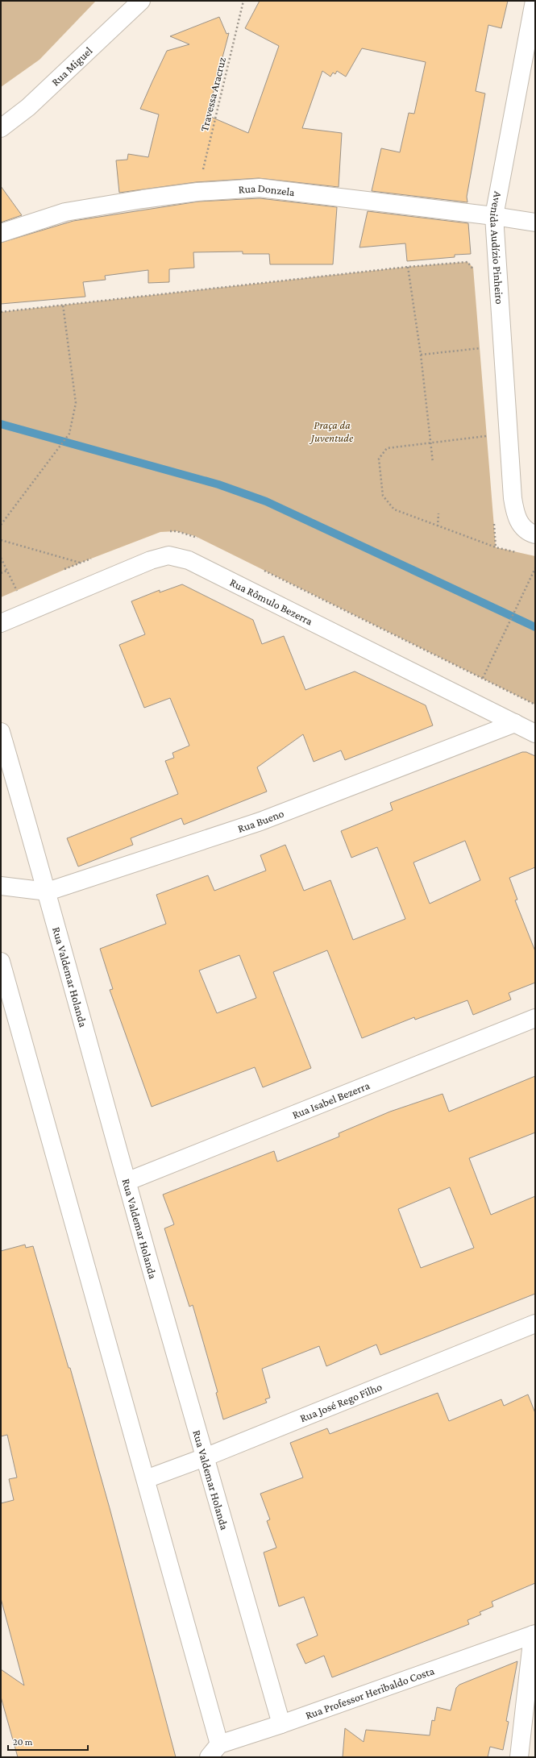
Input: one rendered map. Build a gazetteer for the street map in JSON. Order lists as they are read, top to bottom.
{
  "streets": {
    "street": [
      "Rua Miguel",
      "Rua Donzela",
      "Avenida Audízio Pinheiro",
      "Rua Rômulo Bezerra",
      "Rua Bueno",
      "Rua Valdemar Holanda",
      "Rua Isabel Bezerra",
      "Rua José Rego Filho",
      "Rua Professor Heribaldo Costa"
    ],
    "path": ["Travessa Aracruz"]
  },
  "crossings": [
    ["Travessa Aracruz", "Rua Donzela"],
    ["Rua Donzela", "Avenida Audízio Pinheiro"],
    ["Rua Rômulo Bezerra", "Rua Bueno"],
    ["Rua Bueno", "Rua Valdemar Holanda"],
    ["Rua Valdemar Holanda", "Rua Isabel Bezerra"],
    ["Rua Valdemar Holanda", "Rua José Rego Filho"],
    ["Rua Valdemar Holanda", "Rua Professor Heribaldo Costa"]
  ],
  "parks": ["Praça da Juventude"],
  "scale_bar": "20 m"
}
